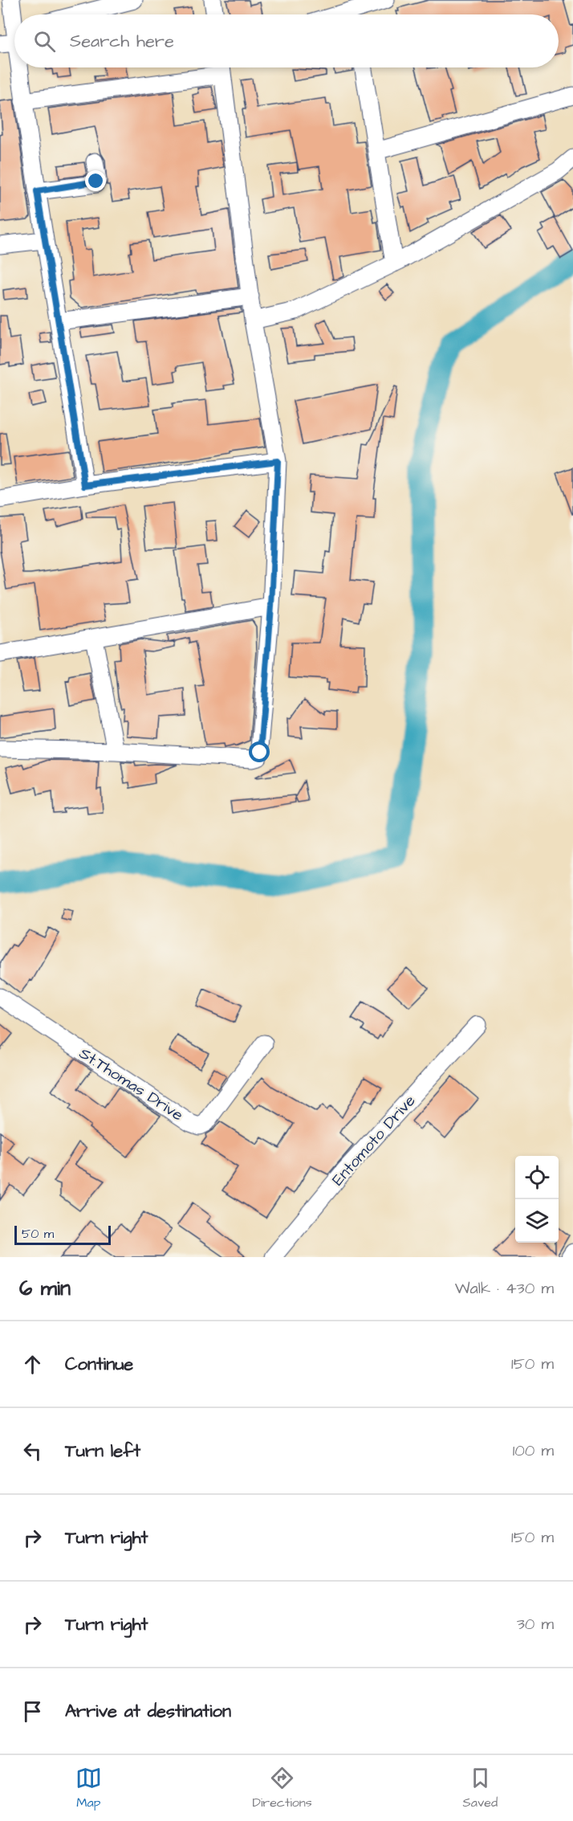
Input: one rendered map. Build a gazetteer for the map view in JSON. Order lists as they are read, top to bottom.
{
  "streets": {
    "street": ["St.Thomas Drive", "Entomoto Drive"]
  },
  "scale_bar": "50 m",
  "page": {
    "search": "Search here",
    "scale": "50 m",
    "heading": ["6 min", "Walk · 430 m"],
    "list": [
      ["Continue", "150 m"],
      ["Turn left", "100 m"],
      ["Turn right", "150 m"],
      ["Turn right", "30 m"],
      "Arrive at destination"
    ],
    "nav": ["Map", "Directions", "Saved"]
  }
}
